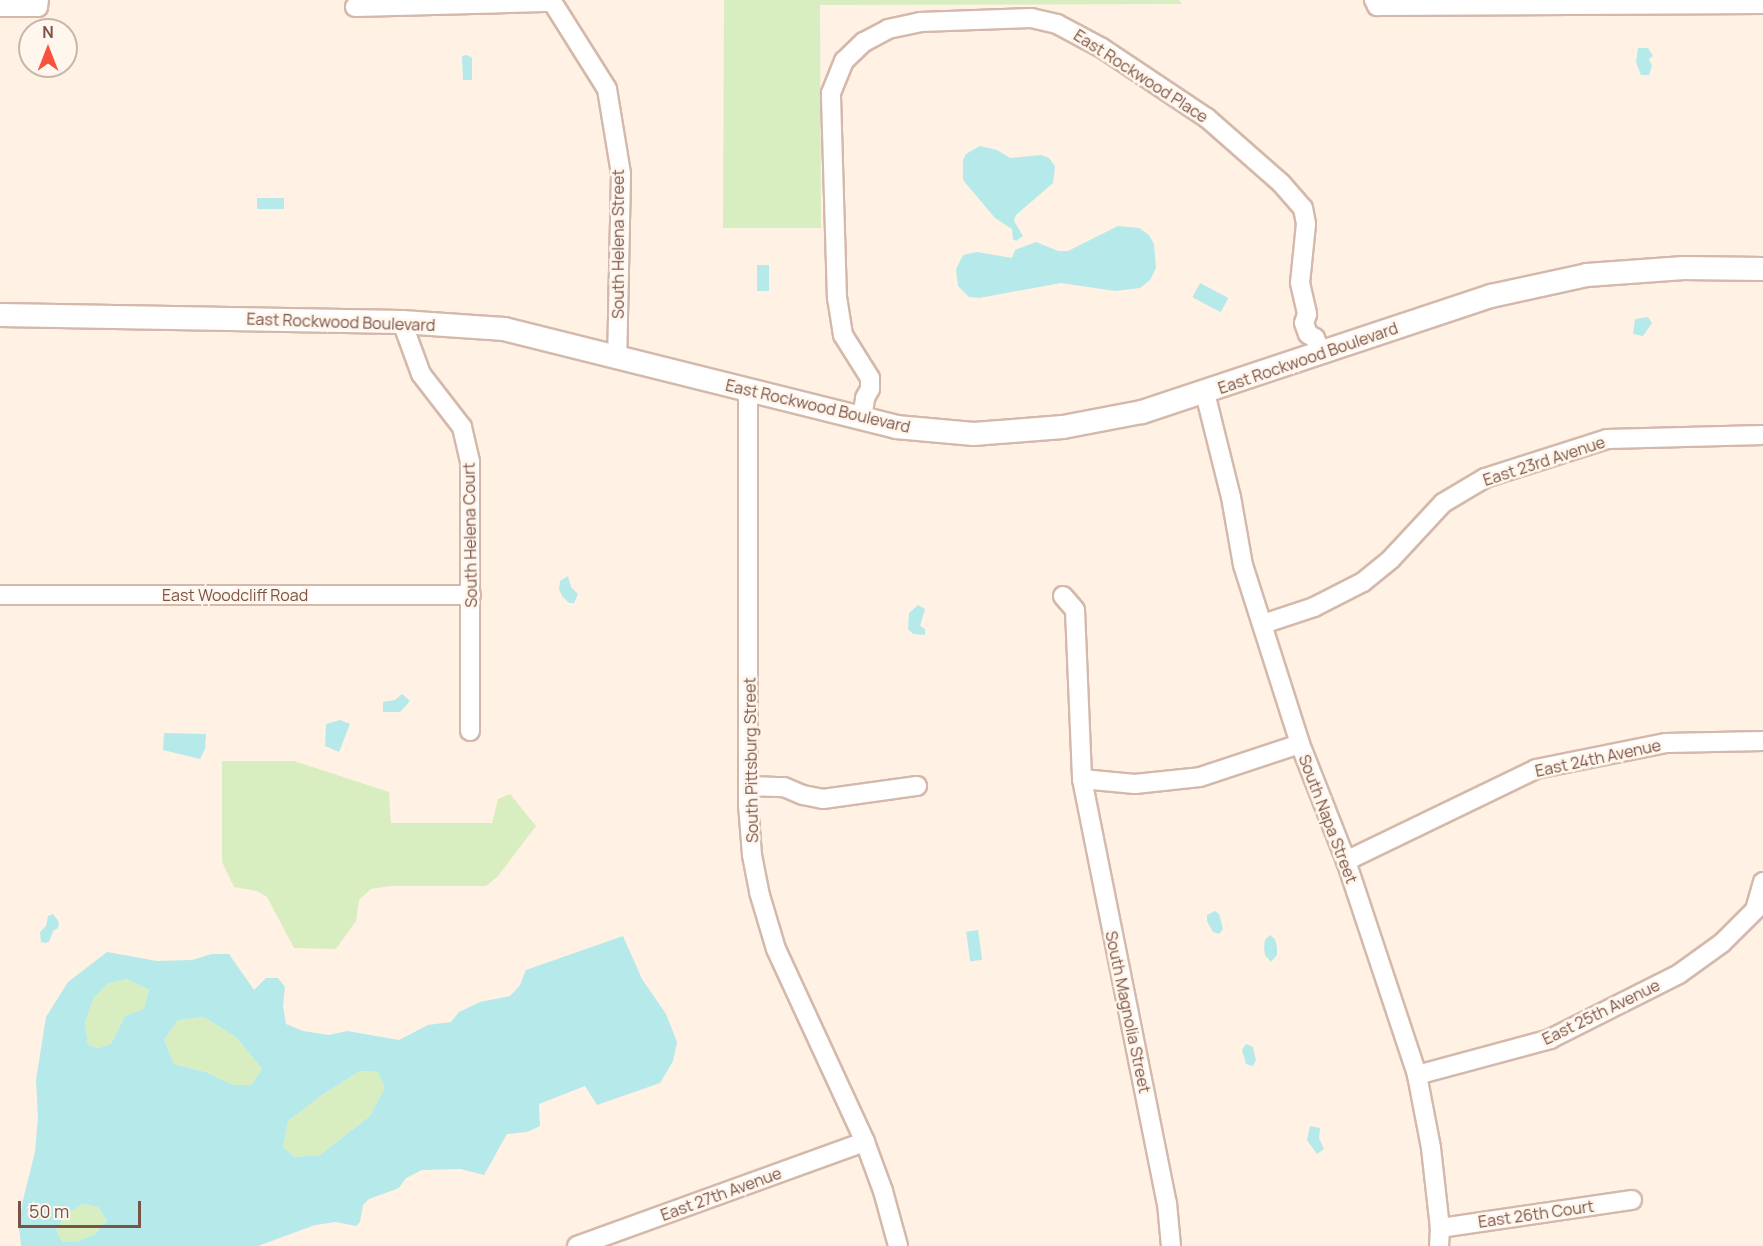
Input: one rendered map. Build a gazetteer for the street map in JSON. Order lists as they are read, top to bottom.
{
  "streets": {
    "street": [
      "East Rockwood Place",
      "South Helena Street",
      "East Rockwood Boulevard",
      "East 23rd Avenue",
      "South Helena Court",
      "East Woodcliff Road",
      "East 24th Avenue",
      "South Pittsburg Street",
      "South Napa Street",
      "South Magnolia Street",
      "East 25th Avenue",
      "East 27th Avenue",
      "East 26th Court"
    ]
  },
  "crossings": [
    ["East Rockwood Place", "East Rockwood Boulevard"],
    ["South Helena Street", "East Rockwood Boulevard"],
    ["East Rockwood Boulevard", "South Helena Court"],
    ["East Rockwood Boulevard", "South Pittsburg Street"],
    ["East Rockwood Boulevard", "South Napa Street"],
    ["East 23rd Avenue", "South Napa Street"],
    ["South Helena Court", "East Woodcliff Road"],
    ["East 24th Avenue", "South Napa Street"],
    ["South Pittsburg Street", "East 27th Avenue"],
    ["South Napa Street", "East 25th Avenue"],
    ["South Napa Street", "East 26th Court"]
  ],
  "scale_bar": "50 m",
  "north": "top"
}
